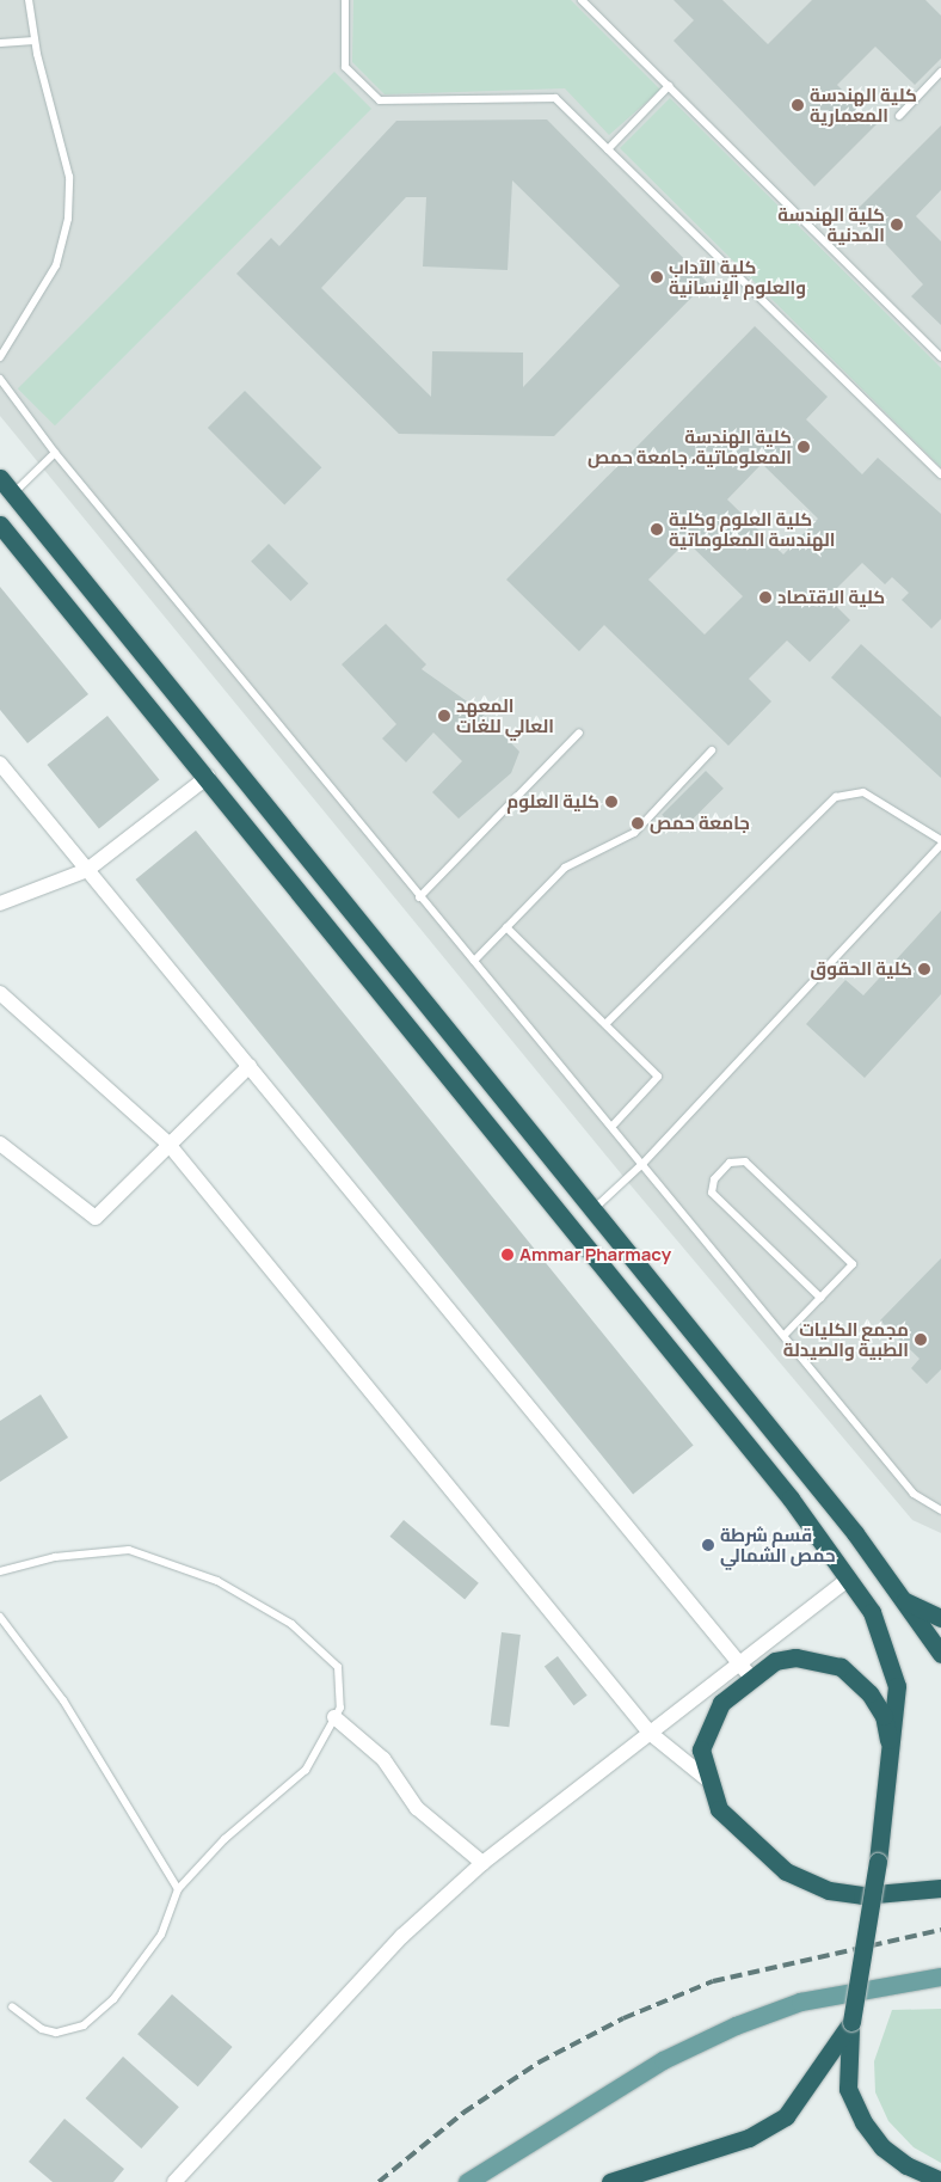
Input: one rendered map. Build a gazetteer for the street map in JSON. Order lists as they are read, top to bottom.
{
  "places": [
    "كلية الهندسة المعمارية",
    "كلية الهندسة المدنية",
    "كلية الآداب والعلوم الإنسانية",
    "كلية الهندسة المعلوماتية، جامعة حمص",
    "كلية العلوم وكلية الهندسة المعلوماتية",
    "كلية الاقتصاد",
    "المعهد العالي للغات",
    "كلية العلوم",
    "جامعة حمص",
    "كلية الحقوق",
    "Ammar Pharmacy",
    "مجمع الكليات الطبية والصيدلة",
    "قسم شرطة حمص الشمالي"
  ]
}
